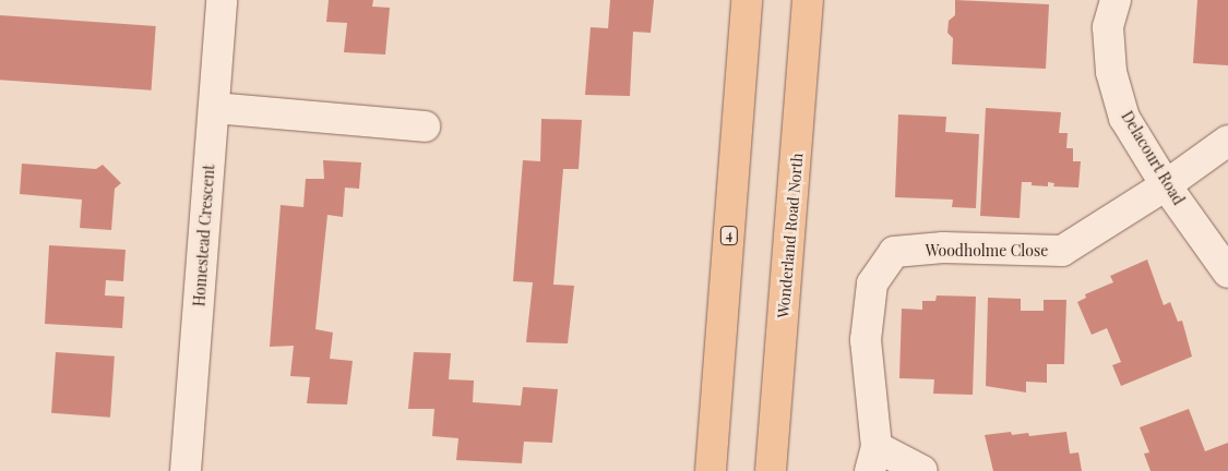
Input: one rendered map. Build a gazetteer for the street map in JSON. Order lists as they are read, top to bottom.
{
  "streets": {
    "main road": ["4", "Wonderland Road North"],
    "street": ["Delacourt Road", "Homestead Crescent", "Woodholme Close"]
  },
  "crossings": [
    ["Delacourt Road", "Woodholme Close"]
  ]
}
